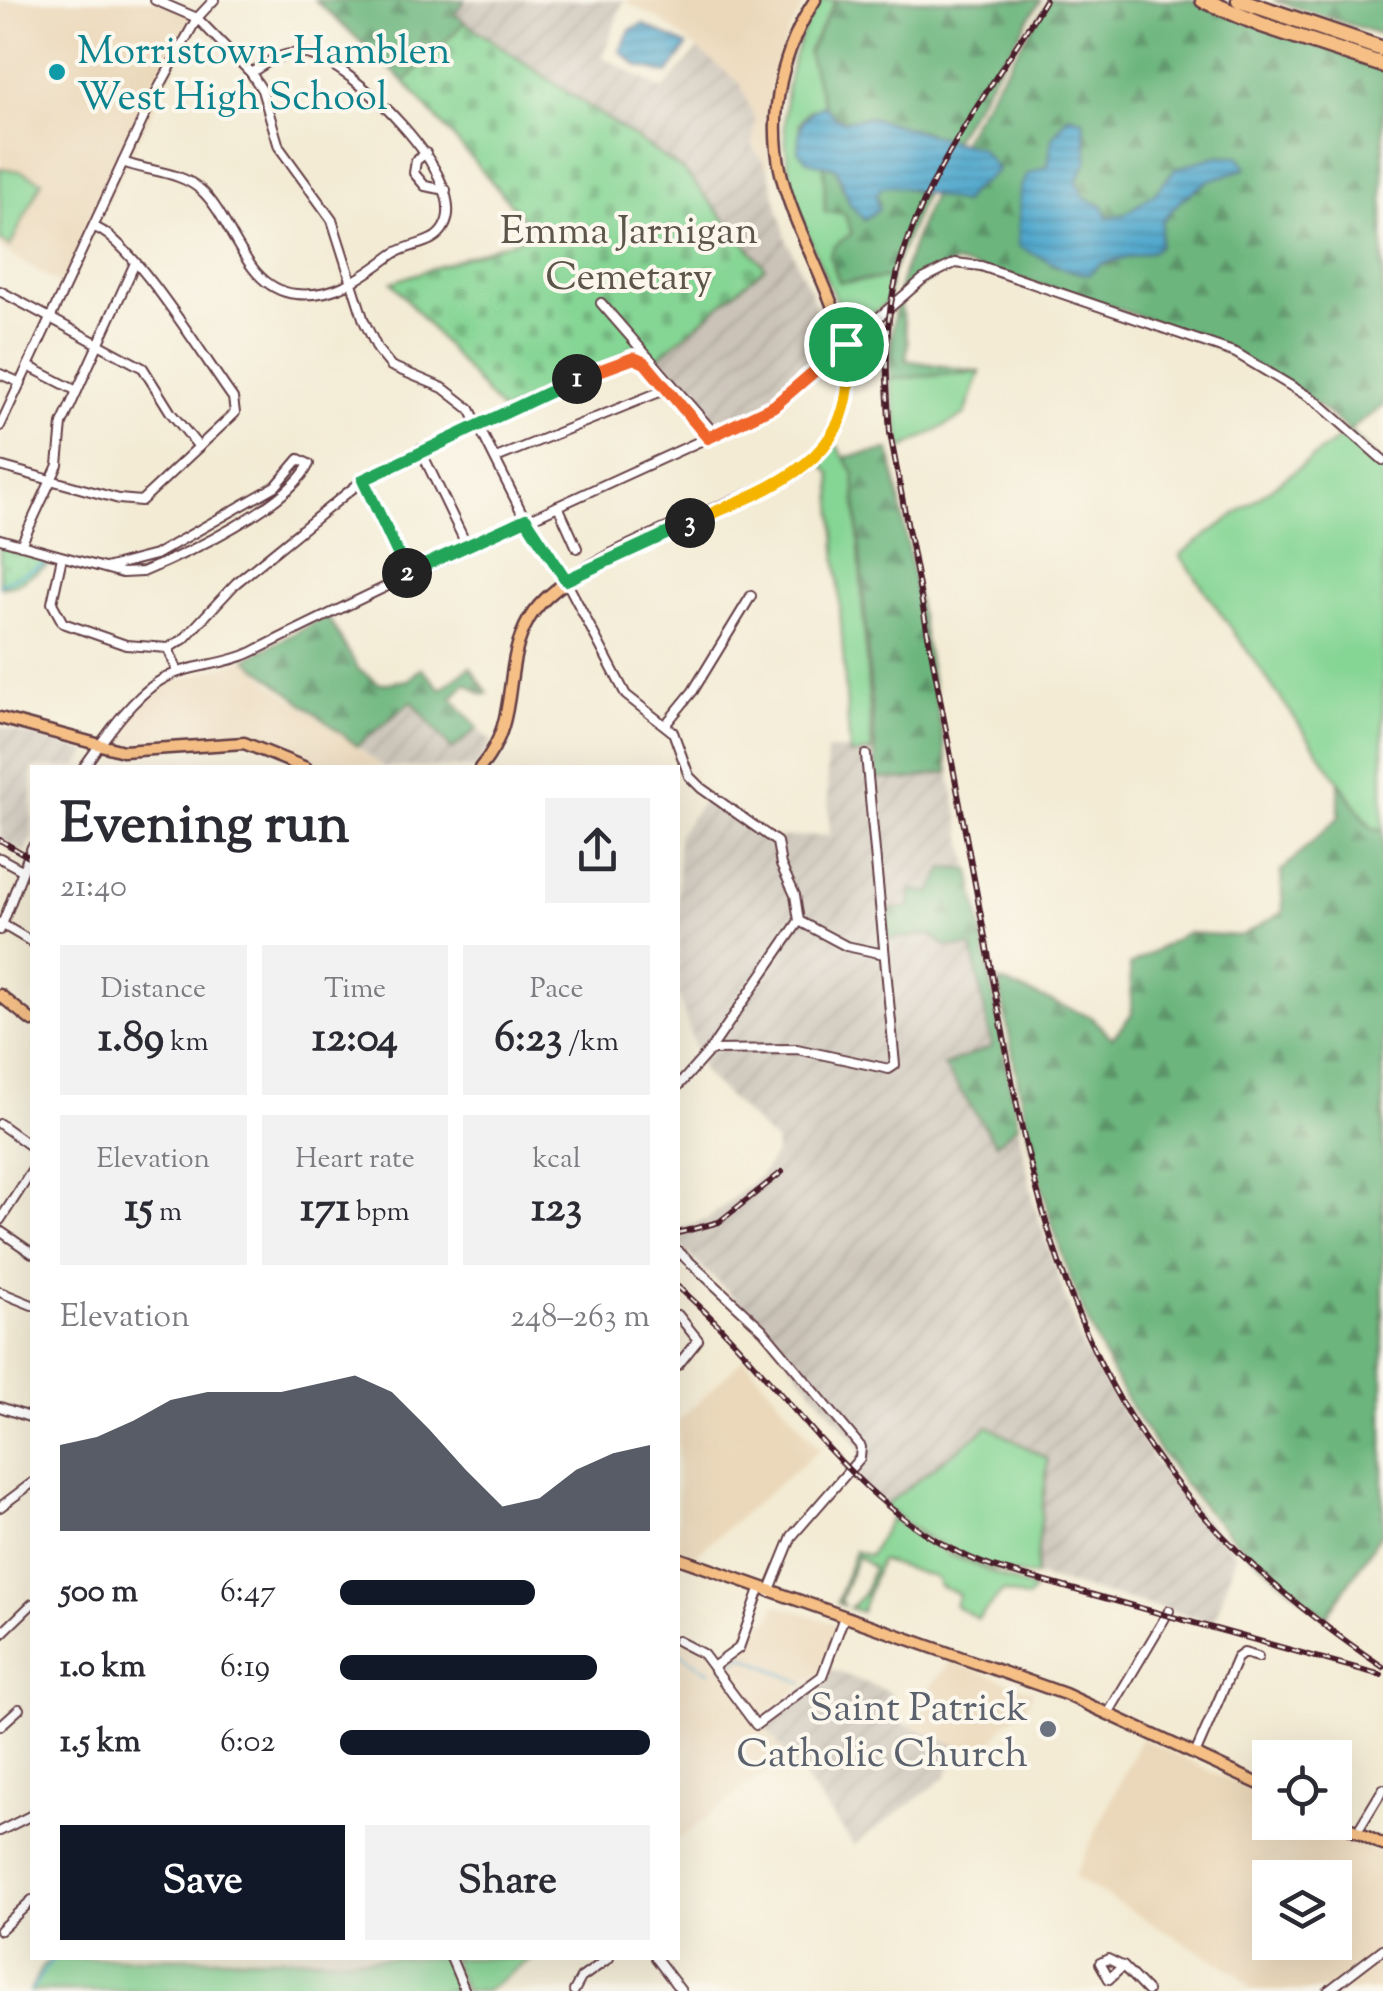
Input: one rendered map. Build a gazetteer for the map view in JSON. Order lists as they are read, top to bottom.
{
  "parks": ["Emma Jarnigan Cemetary"],
  "places": ["Morristown-Hamblen West High School", "Saint Patrick Catholic Church"],
  "page": {
    "pins": ["1", "3", "2"],
    "heading": ["Evening run", "21:40"],
    "stats": [
      ["Distance", "1.89 km"],
      ["Time", "12:04"],
      ["Pace", "6:23 /km"],
      ["Elevation", "15 m"],
      ["Heart rate", "171 bpm"],
      ["kcal", "123"]
    ],
    "chart": ["Elevation", "248–263 m"],
    "list": [
      {
        "name": "500 m",
        "note": "6:47"
      },
      {
        "name": "1.0 km",
        "note": "6:19"
      },
      {
        "name": "1.5 km",
        "note": "6:02"
      }
    ],
    "buttons": ["Save", "Share"]
  }
}
